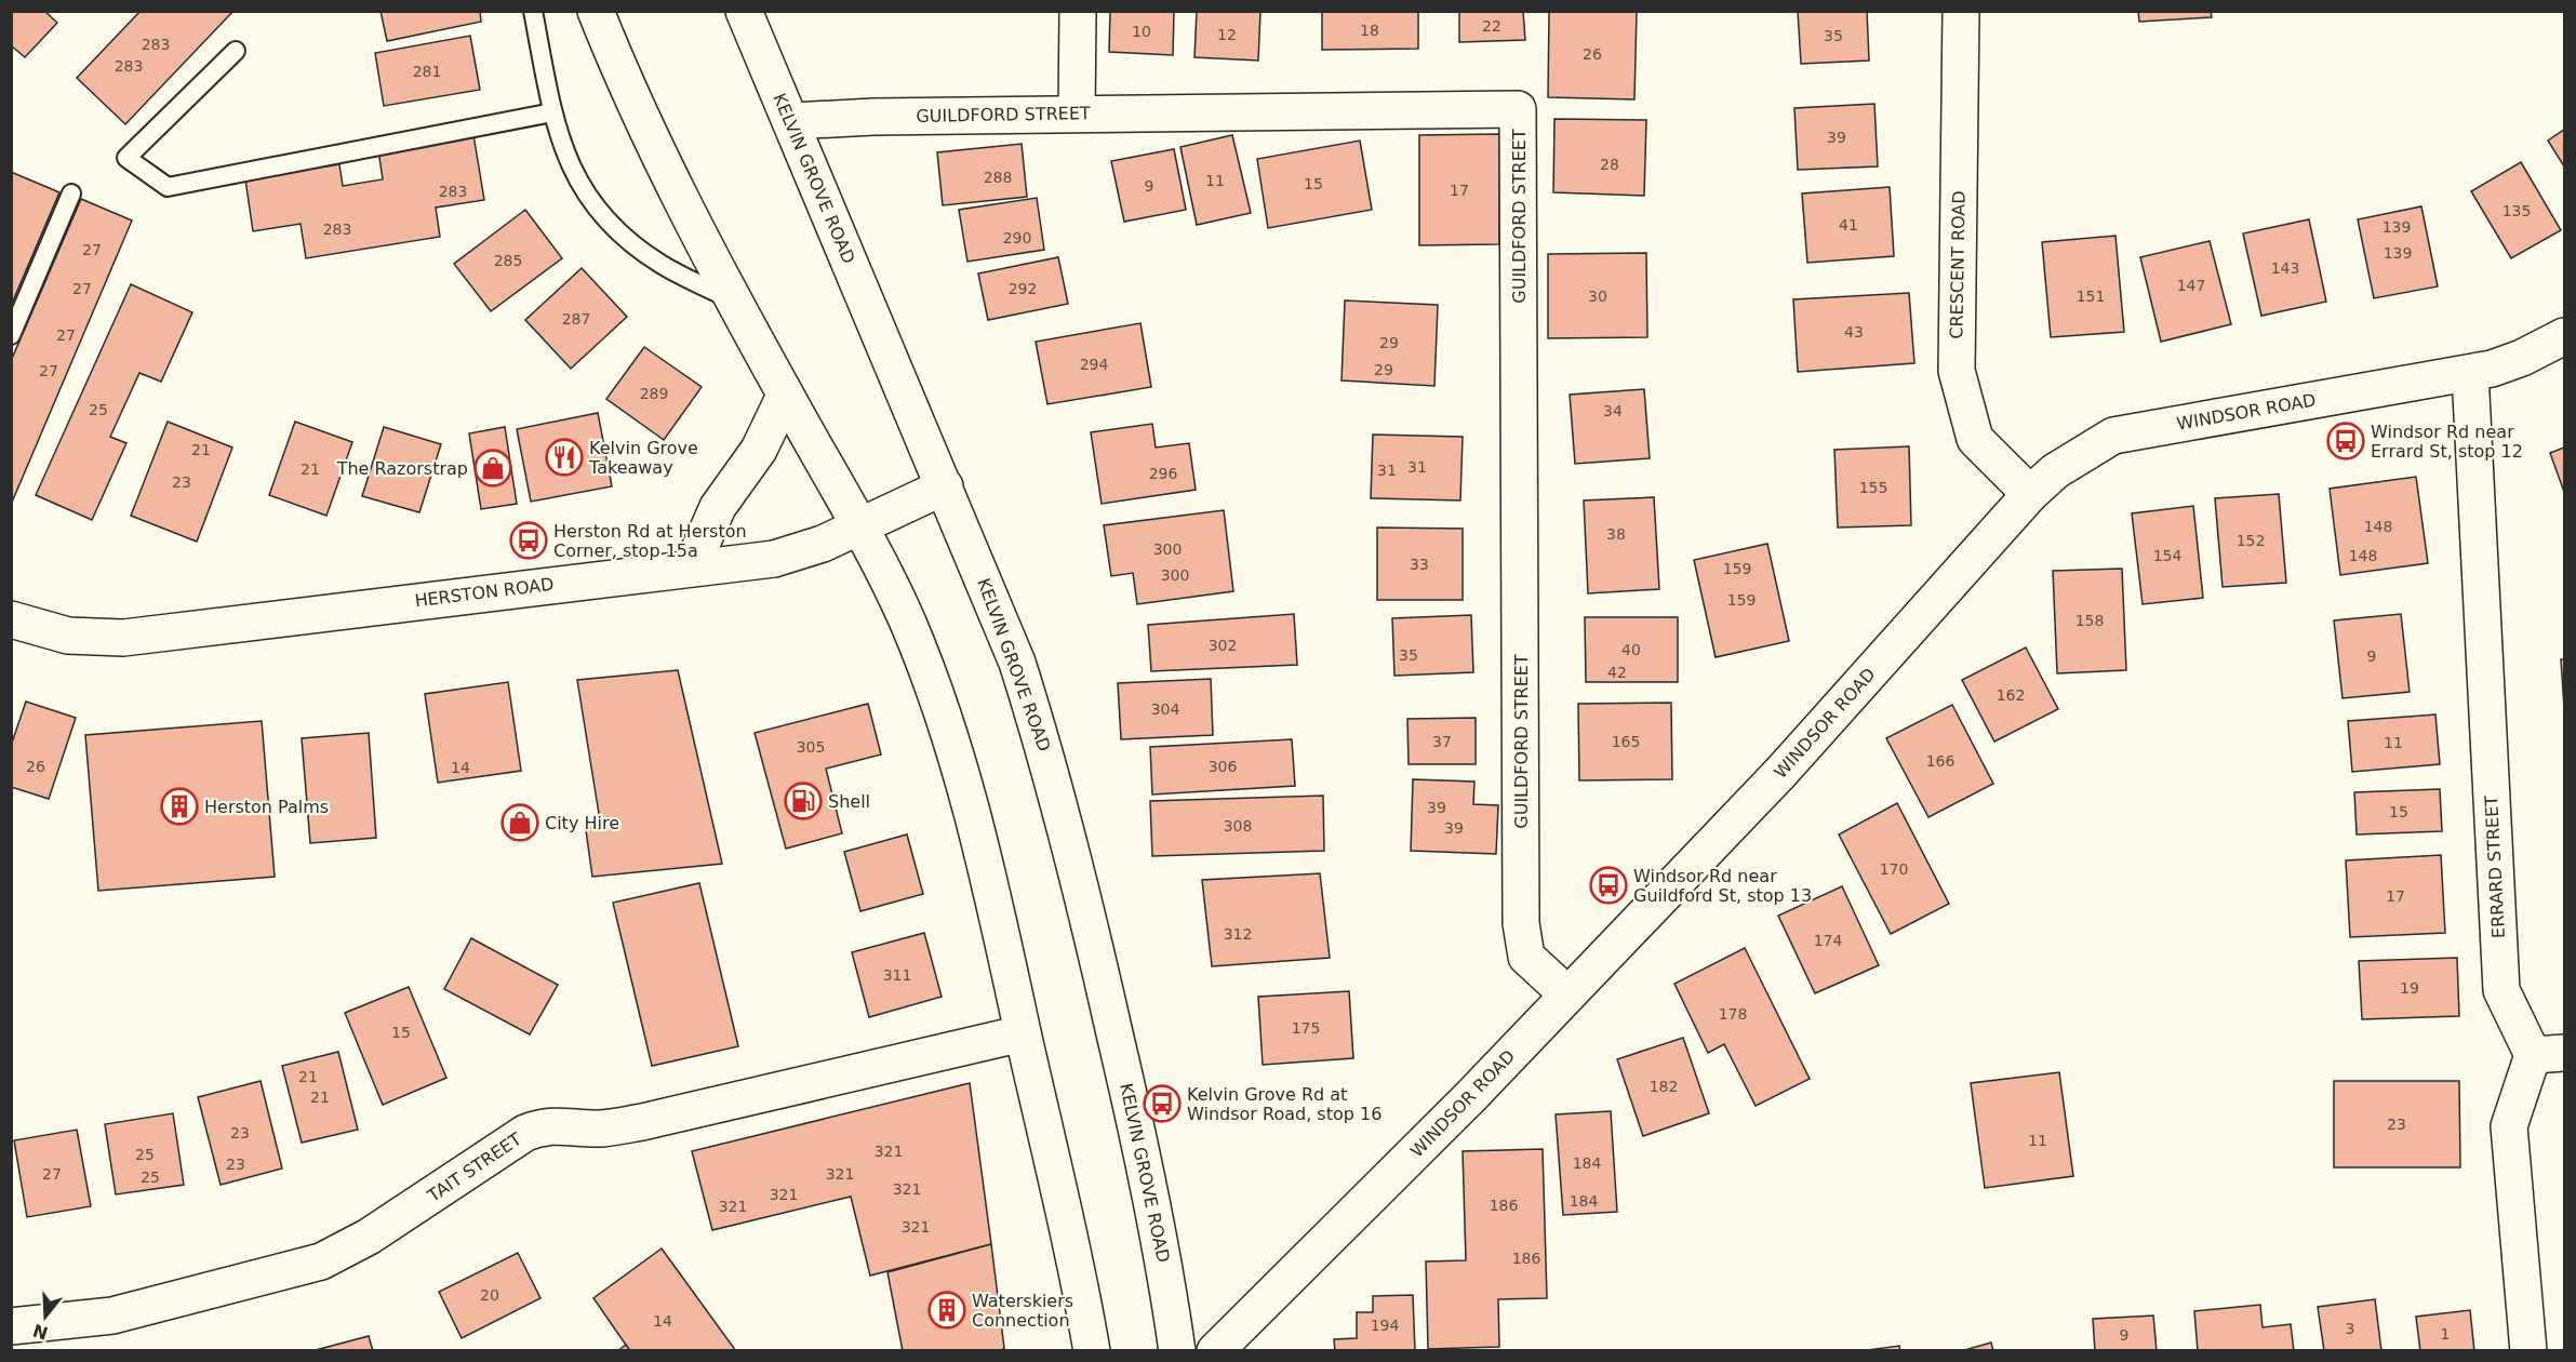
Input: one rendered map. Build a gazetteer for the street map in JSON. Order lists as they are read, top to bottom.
{
  "streets": {
    "main road": [
      "GUILDFORD STREET",
      "KELVIN GROVE ROAD",
      "CRESCENT ROAD",
      "WINDSOR ROAD",
      "HERSTON ROAD",
      "ERRARD STREET",
      "TAIT STREET"
    ]
  },
  "crossings": [
    ["GUILDFORD STREET", "KELVIN GROVE ROAD"],
    ["GUILDFORD STREET", "WINDSOR ROAD"],
    ["KELVIN GROVE ROAD", "HERSTON ROAD"],
    ["CRESCENT ROAD", "WINDSOR ROAD"],
    ["WINDSOR ROAD", "ERRARD STREET"]
  ],
  "places": {
    "bus stop": [
      "Windsor Rd near Errard St, stop 12",
      "Herston Rd at Herston Corner, stop 15a",
      "Windsor Rd near Guildford St, stop 13",
      "Kelvin Grove Rd at Windsor Road, stop 16"
    ],
    "restaurant": ["Kelvin Grove Takeaway"],
    "shop": ["The Razorstrap", "City Hire"],
    "fuel station": ["Shell"],
    "building": ["Herston Palms", "Waterskiers Connection"]
  },
  "house_numbers": [
    "22",
    "18",
    "10",
    "12",
    "35",
    "283",
    "26",
    "283",
    "281",
    "39",
    "28",
    "288",
    "11",
    "15",
    "9",
    "17",
    "283",
    "135",
    "41",
    "139",
    "283",
    "290",
    "27",
    "139",
    "285",
    "143",
    "147",
    "27",
    "292",
    "30",
    "151",
    "287",
    "43",
    "27",
    "29",
    "294",
    "29",
    "27",
    "289",
    "25",
    "34",
    "21",
    "31",
    "21",
    "31",
    "296",
    "23",
    "155",
    "148",
    "38",
    "152",
    "300",
    "154",
    "148",
    "33",
    "159",
    "300",
    "159",
    "158",
    "302",
    "40",
    "35",
    "9",
    "42",
    "162",
    "304",
    "37",
    "165",
    "11",
    "305",
    "166",
    "26",
    "306",
    "14",
    "39",
    "15",
    "308",
    "39",
    "170",
    "17",
    "312",
    "174",
    "311",
    "19",
    "178",
    "175",
    "15",
    "21",
    "182",
    "21",
    "23",
    "23",
    "11",
    "321",
    "25",
    "184",
    "23",
    "27",
    "321",
    "25",
    "321",
    "321",
    "184",
    "186",
    "321",
    "321",
    "186",
    "20",
    "14",
    "194",
    "3",
    "1",
    "9"
  ],
  "north": "bottom"
}
